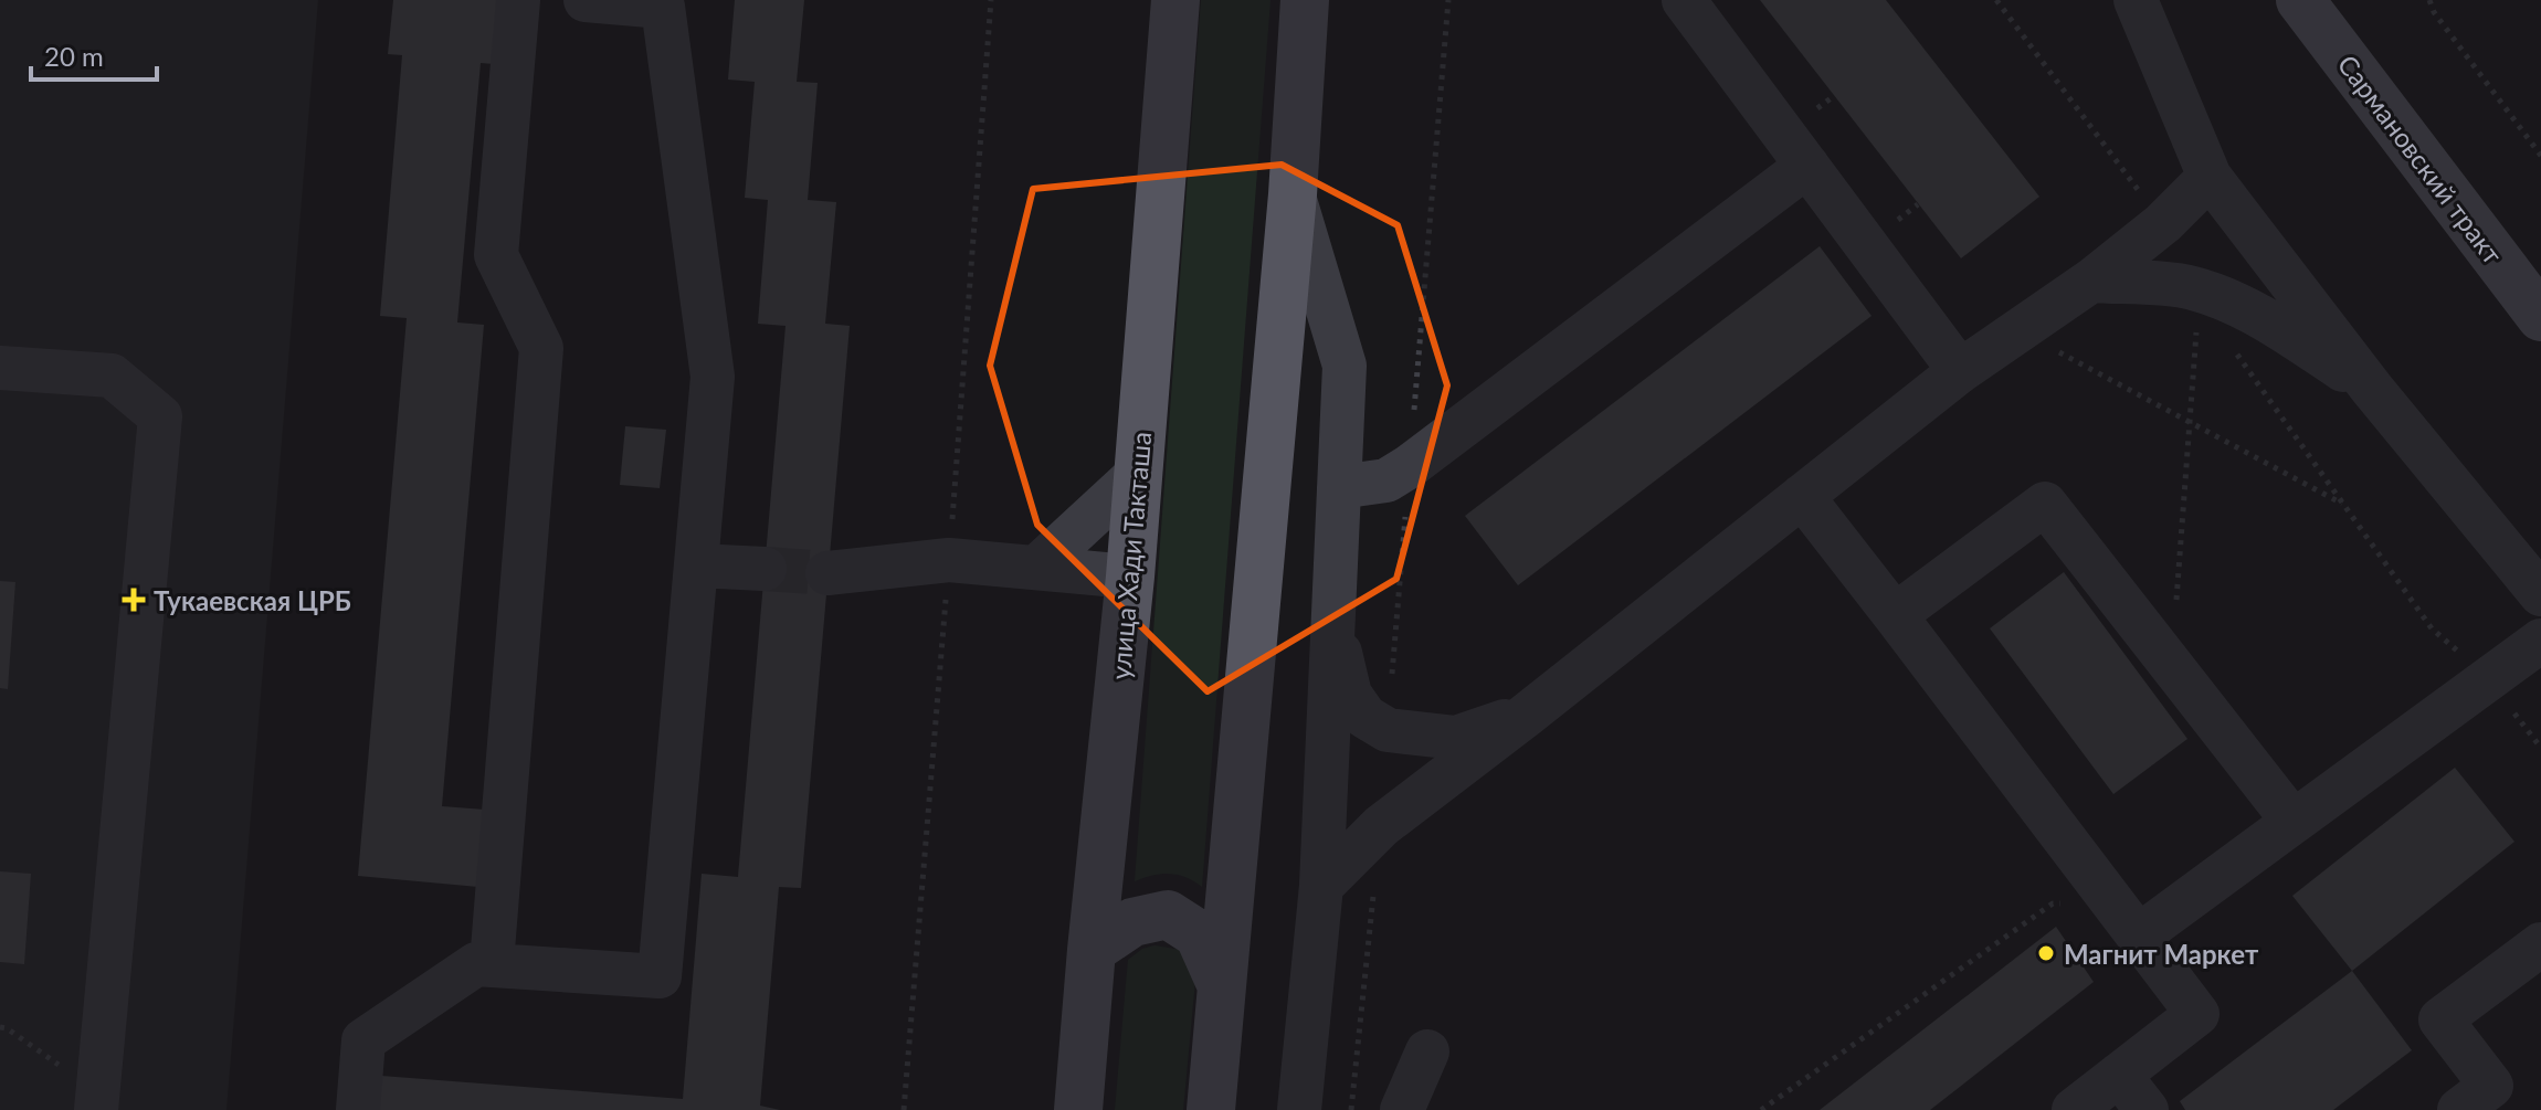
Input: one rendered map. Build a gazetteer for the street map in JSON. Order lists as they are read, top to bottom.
{
  "streets": {
    "main road": ["Сармановский тракт", "улица Хади Такташа"]
  },
  "places": {
    "health": ["Тукаевская ЦРБ"],
    "other": ["Магнит Маркет"]
  },
  "scale_bar": "20 m"
}
